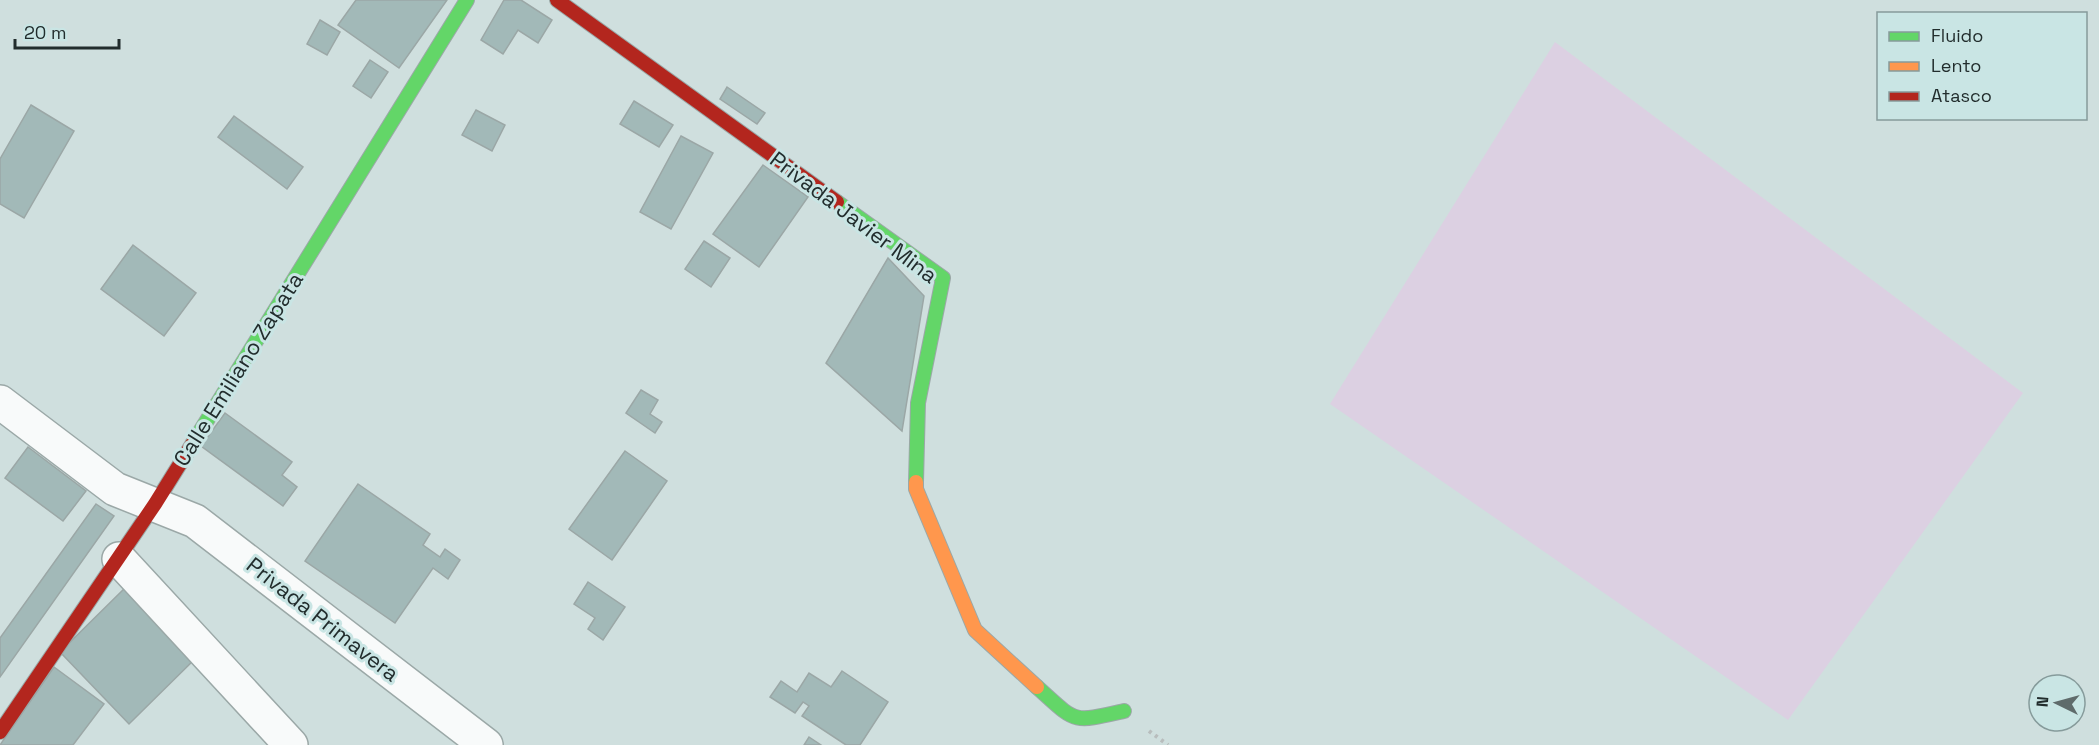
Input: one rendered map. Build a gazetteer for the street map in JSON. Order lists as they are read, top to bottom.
{
  "streets": {
    "street": ["Privada Javier Mina", "Calle Emiliano Zapata", "Privada Primavera"]
  },
  "crossings": [
    ["Calle Emiliano Zapata", "Privada Primavera"]
  ],
  "legend": ["Fluido", "Lento", "Atasco"],
  "scale_bar": "20 m",
  "north": "left"
}
